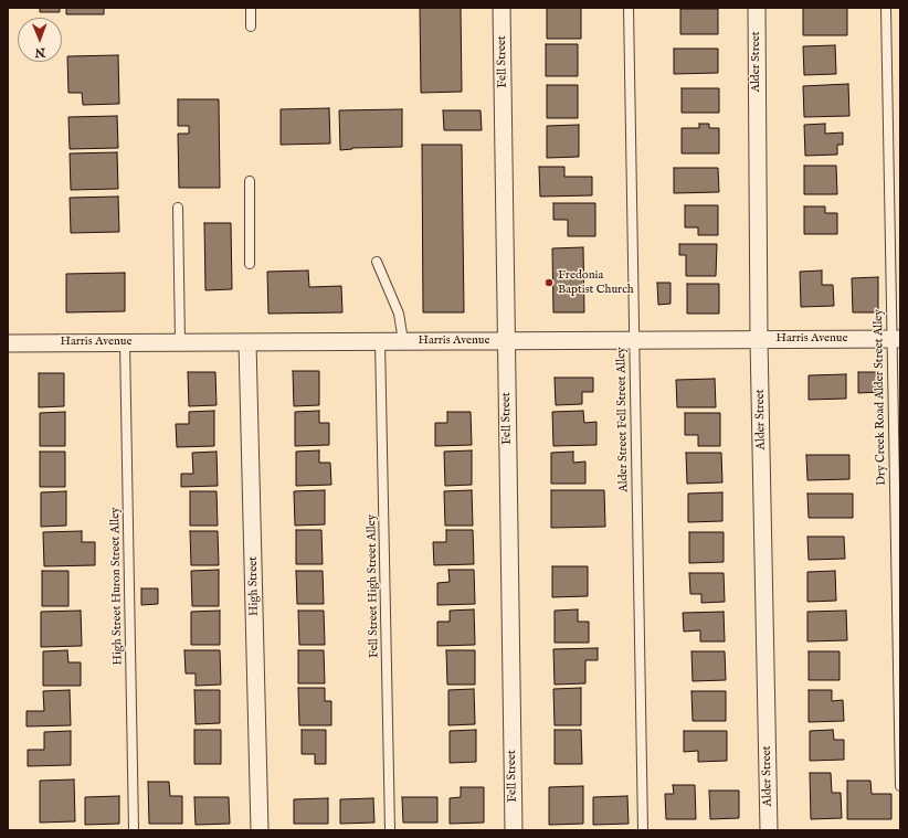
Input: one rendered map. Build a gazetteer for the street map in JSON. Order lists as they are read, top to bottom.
{
  "streets": {
    "street": [
      "Fell Street",
      "Alder Street",
      "Harris Avenue",
      "High Street"
    ],
    "lane": [
      "Dry Creek Road Alder Street Alley",
      "Alder Street Fell Street Alley",
      "High Street Huron Street Alley",
      "Fell Street High Street Alley"
    ]
  },
  "crossings": [
    ["Fell Street", "Harris Avenue"],
    ["Alder Street", "Harris Avenue"],
    ["Harris Avenue", "Dry Creek Road Alder Street Alley"],
    ["Harris Avenue", "Alder Street Fell Street Alley"],
    ["Harris Avenue", "High Street Huron Street Alley"],
    ["Harris Avenue", "High Street"],
    ["Harris Avenue", "Fell Street High Street Alley"]
  ],
  "places": ["Fredonia Baptist Church"],
  "north": "bottom"
}
